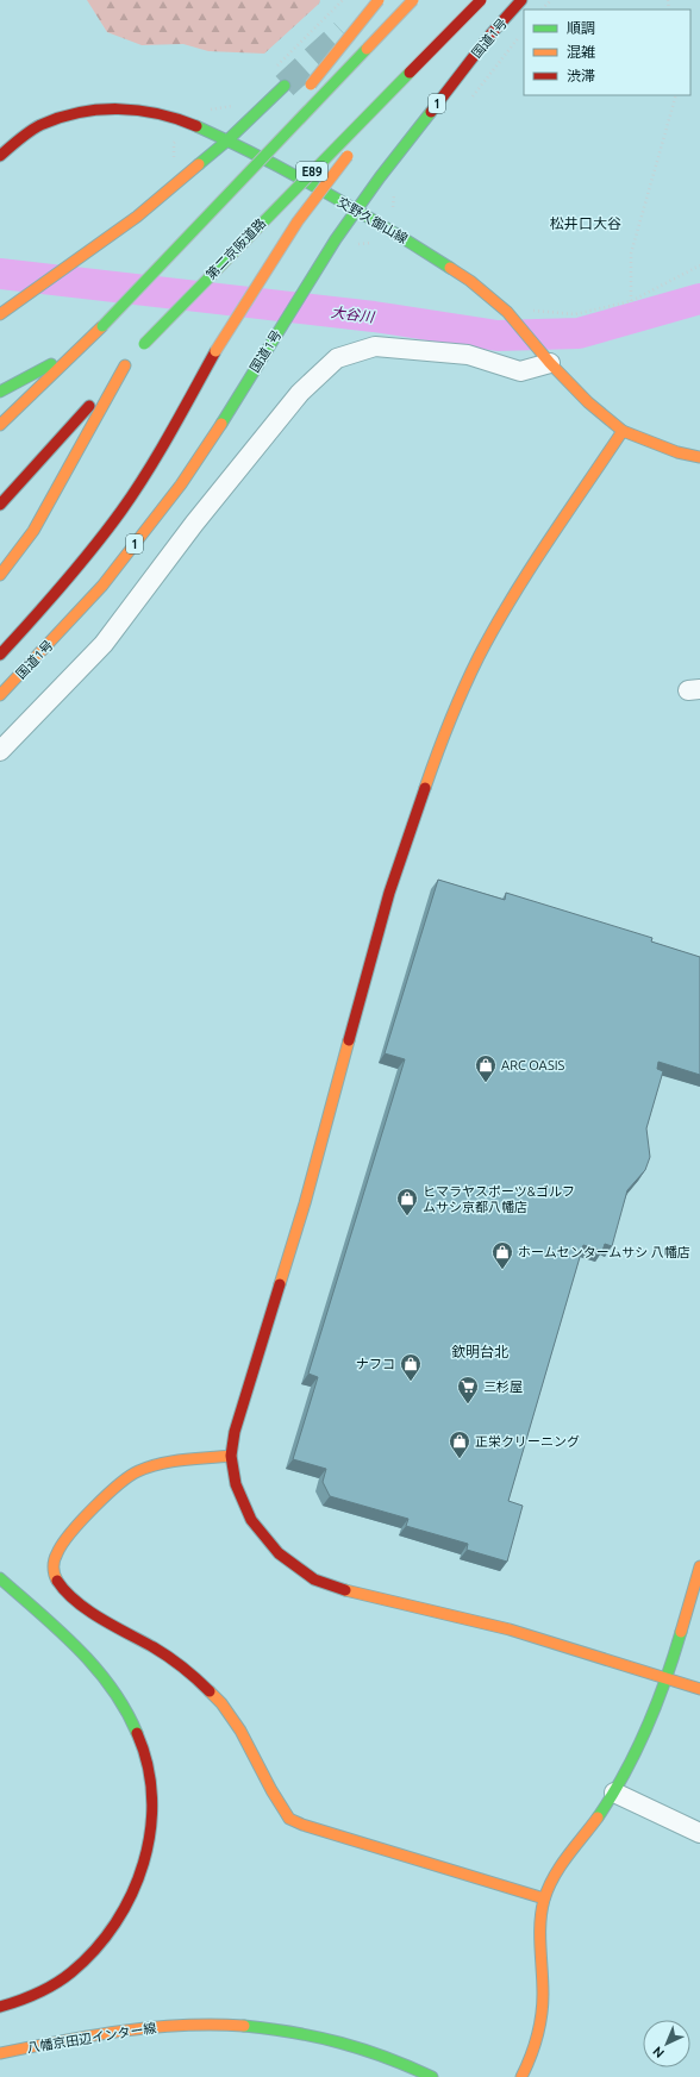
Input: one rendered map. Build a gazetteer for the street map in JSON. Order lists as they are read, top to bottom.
{
  "streets": {
    "main road": [
      "国道1号",
      "1",
      "E89",
      "交野久御山線",
      "第二京阪道路",
      "八幡京田辺インター線"
    ]
  },
  "crossings": [
    ["国道1号", "交野久御山線"]
  ],
  "districts": ["松井口大谷", "欽明台北"],
  "water": ["大谷川"],
  "places": {
    "shop": [
      "ARC OASIS",
      "ヒマラヤスポーツ&ゴルフ ムサシ京都八幡店",
      "ホームセンタームサシ 八幡店",
      "ナフコ",
      "正栄クリーニング"
    ],
    "supermarket": ["三杉屋"]
  },
  "legend": ["順調", "混雑", "渋滞"],
  "north": "bottom left"
}
